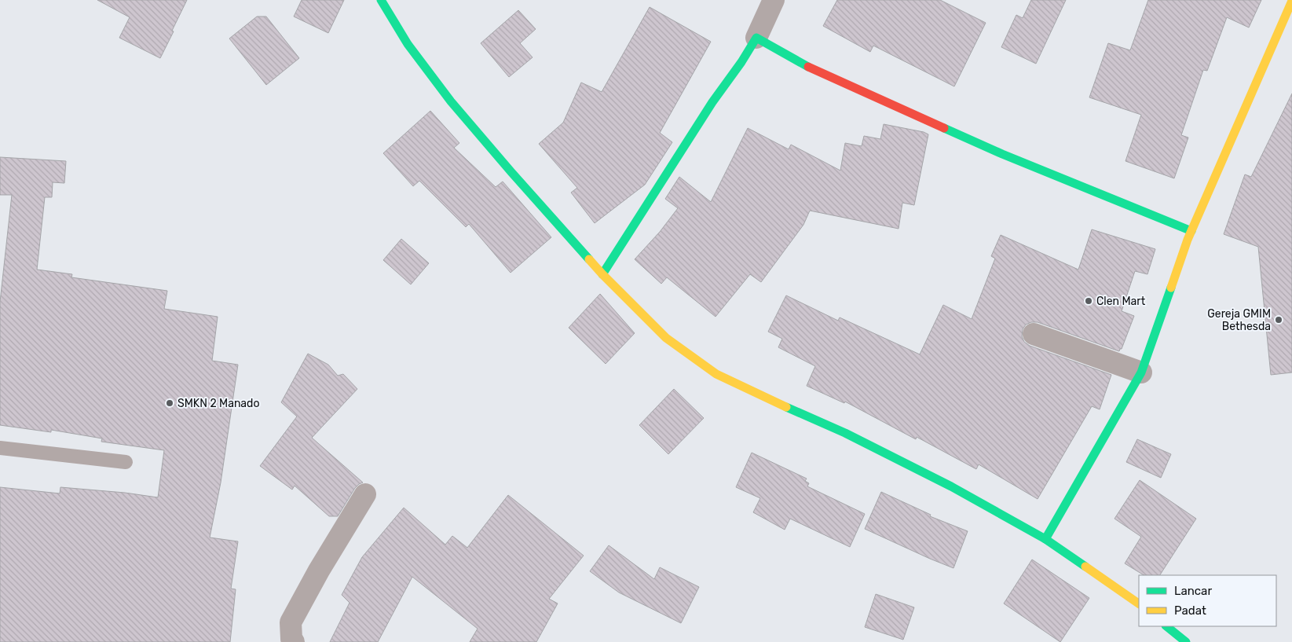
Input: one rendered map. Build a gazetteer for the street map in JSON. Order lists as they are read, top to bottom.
{
  "places": ["Clen Mart", "Gereja GMIM Bethesda", "SMKN 2 Manado"],
  "legend": ["Lancar", "Padat"]
}
